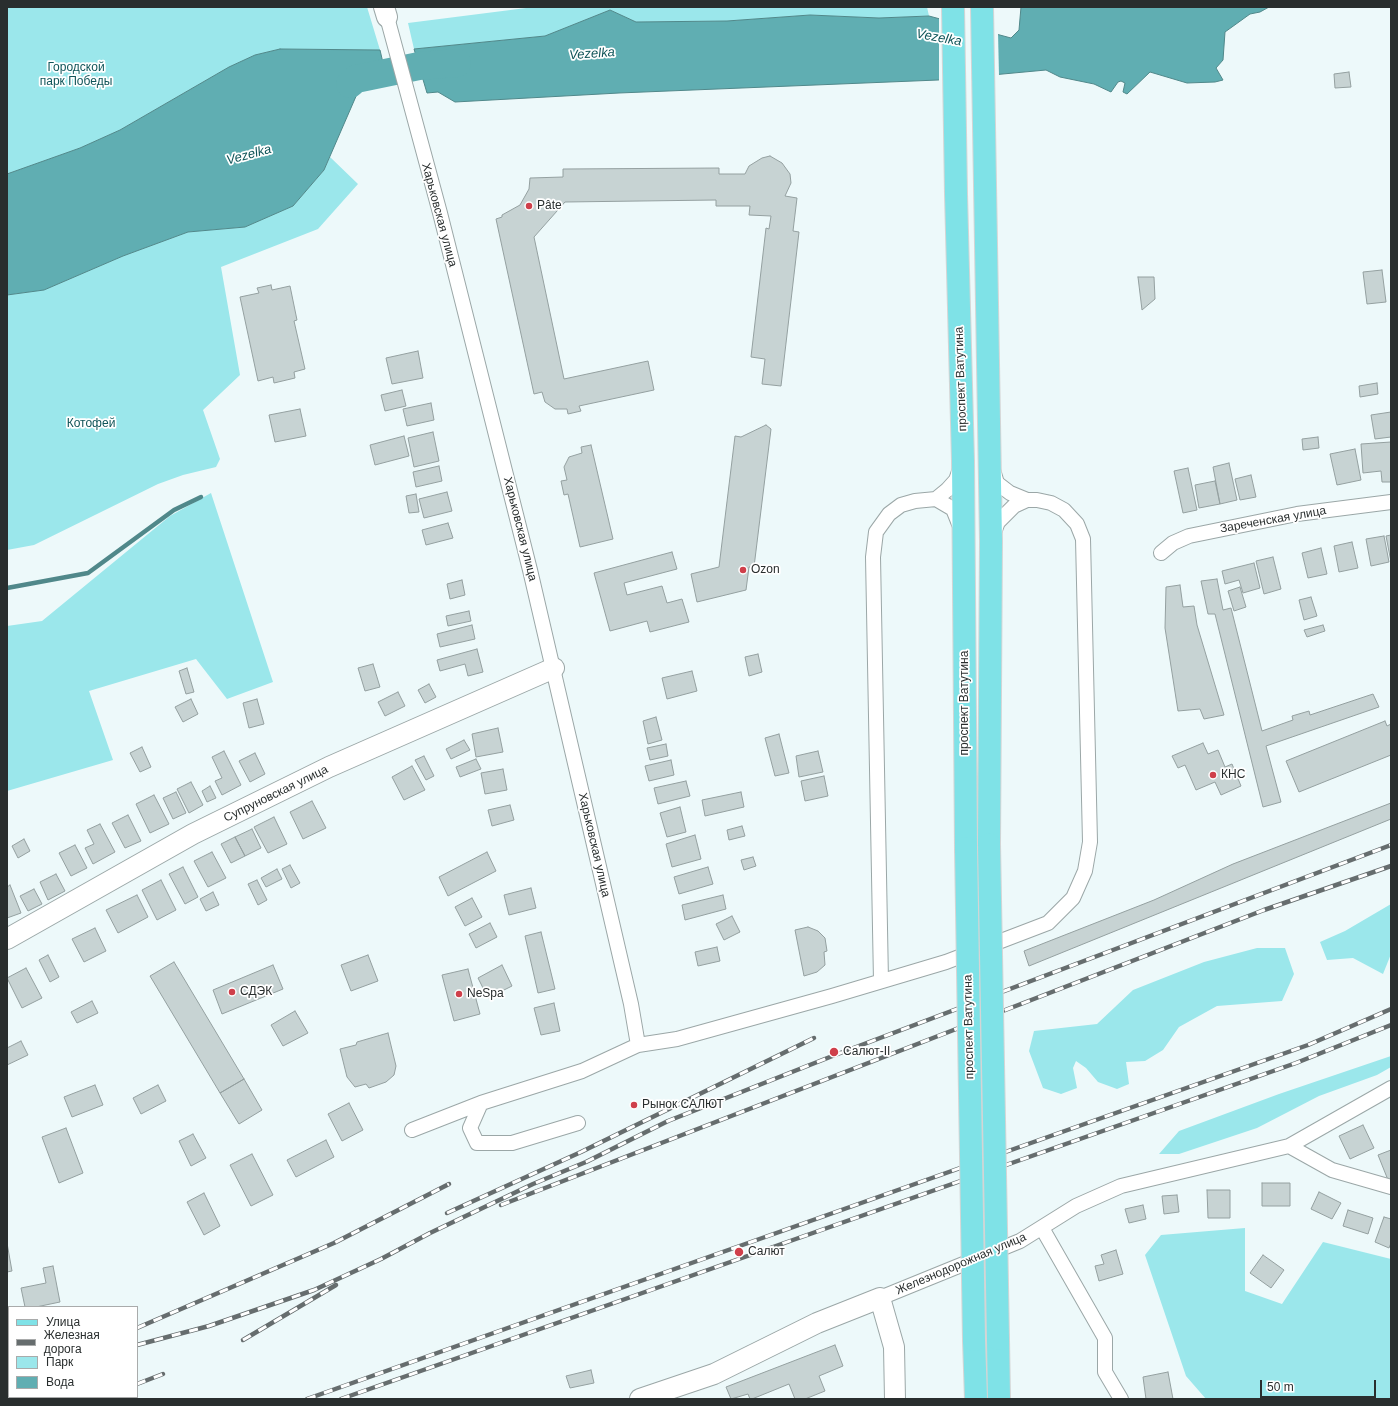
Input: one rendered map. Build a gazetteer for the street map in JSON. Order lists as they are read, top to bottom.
{
  "streets": {
    "main road": ["проспект Ватутина"],
    "street": [
      "Харьковская улица",
      "Зареченская улица",
      "Супруновская улица",
      "Железнодорожная улица"
    ]
  },
  "crossings": [
    ["Харьковская улица", "Супруновская улица"]
  ],
  "water": ["Vezelka"],
  "parks": ["Городской парк Победы", "Котофей"],
  "places": [
    "Pâte",
    "Ozon",
    "КНС",
    "СДЭК",
    "NeSpa",
    "Салют-II",
    "Рынок САЛЮТ",
    "Салют"
  ],
  "legend": [
    "Улица",
    "Железная дорога",
    "Парк",
    "Вода"
  ],
  "scale_bar": "50 m"
}
